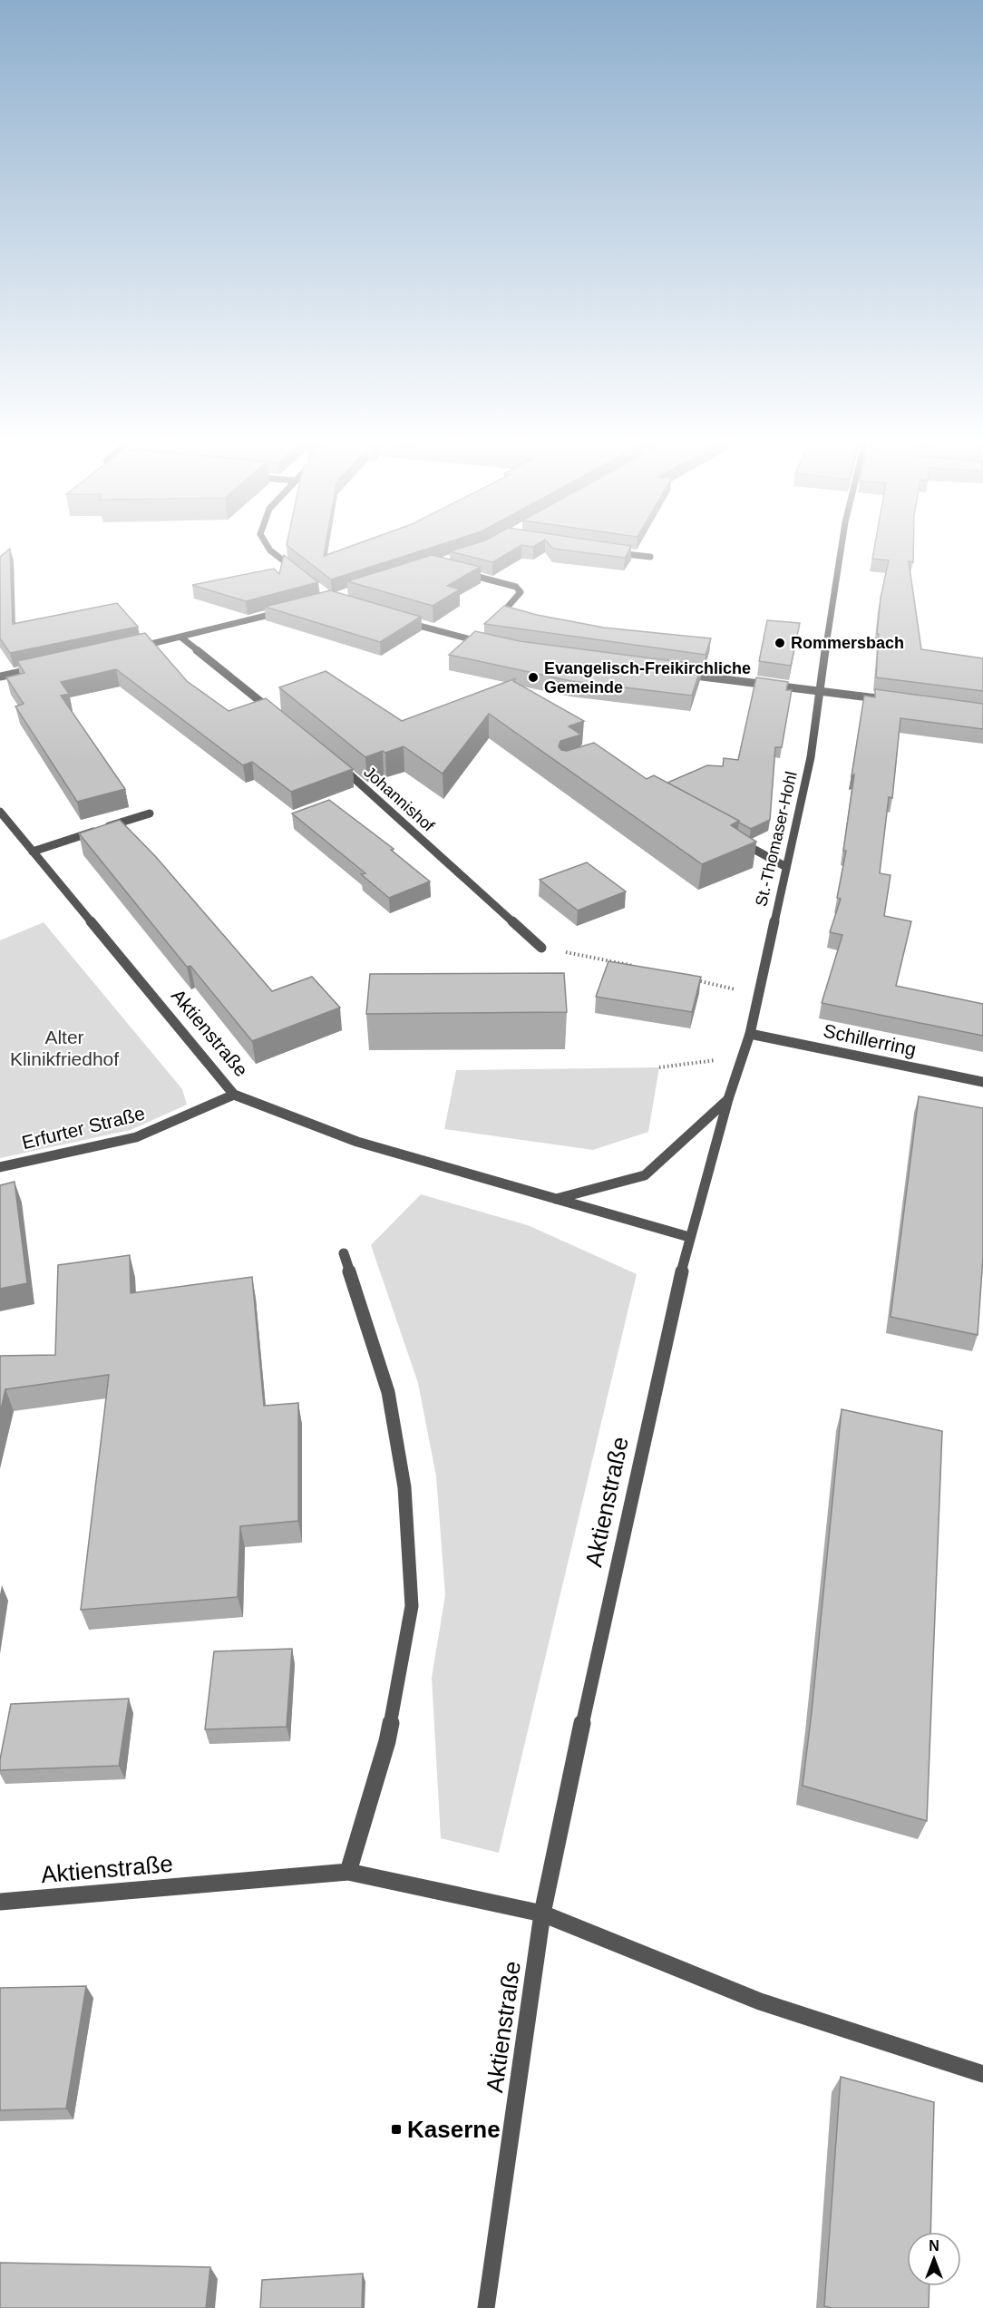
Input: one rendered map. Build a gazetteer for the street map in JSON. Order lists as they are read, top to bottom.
{
  "streets": {
    "street": [
      "Johannishof",
      "St.-Thomaser-Hohl",
      "Aktienstraße",
      "Schillerring",
      "Erfurter Straße"
    ]
  },
  "crossings": [
    ["St.-Thomaser-Hohl", "Aktienstraße"],
    ["St.-Thomaser-Hohl", "Schillerring"],
    ["Aktienstraße", "Erfurter Straße"]
  ],
  "parks": ["Alter Klinikfriedhof"],
  "places": {
    "other": ["Rommersbach", "Evangelisch-Freikirchliche Gemeinde"],
    "transit": ["Kaserne"]
  },
  "north": "top"
}
